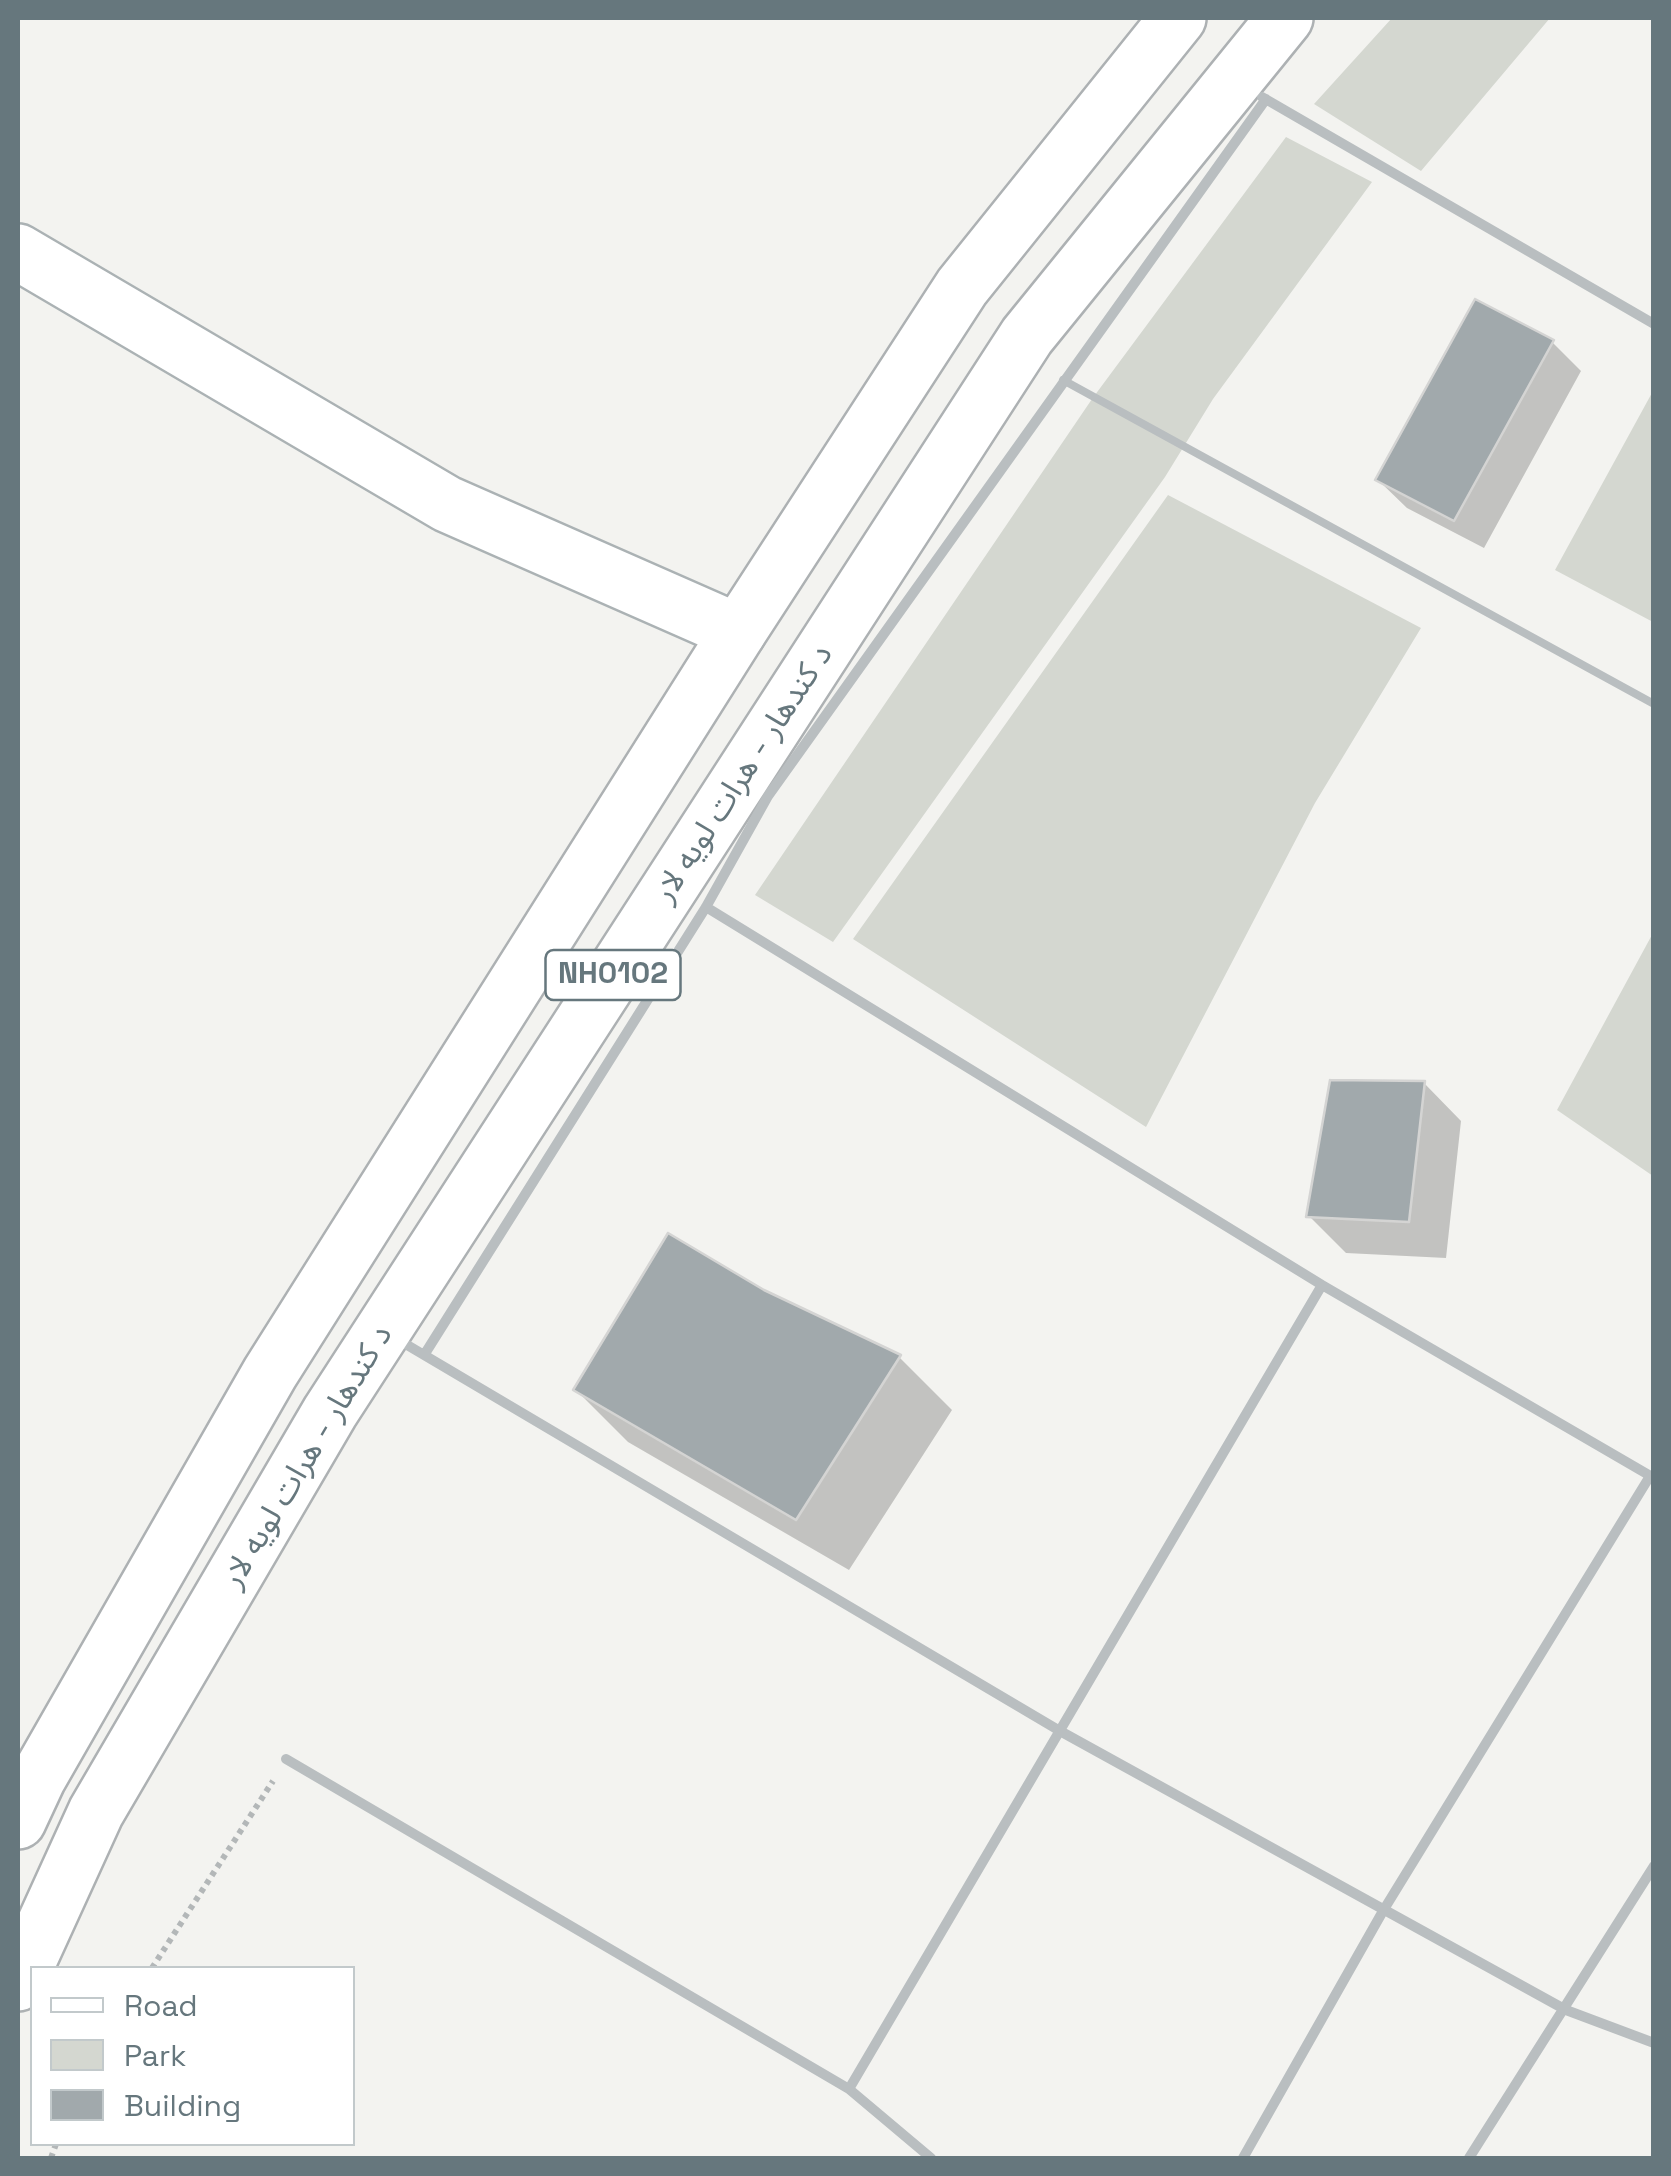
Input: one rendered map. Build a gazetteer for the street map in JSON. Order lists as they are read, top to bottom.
{
  "streets": {
    "main road": ["د کندهار - هرات لويه لار", "NH0102"]
  },
  "legend": ["Road", "Park", "Building"]
}
